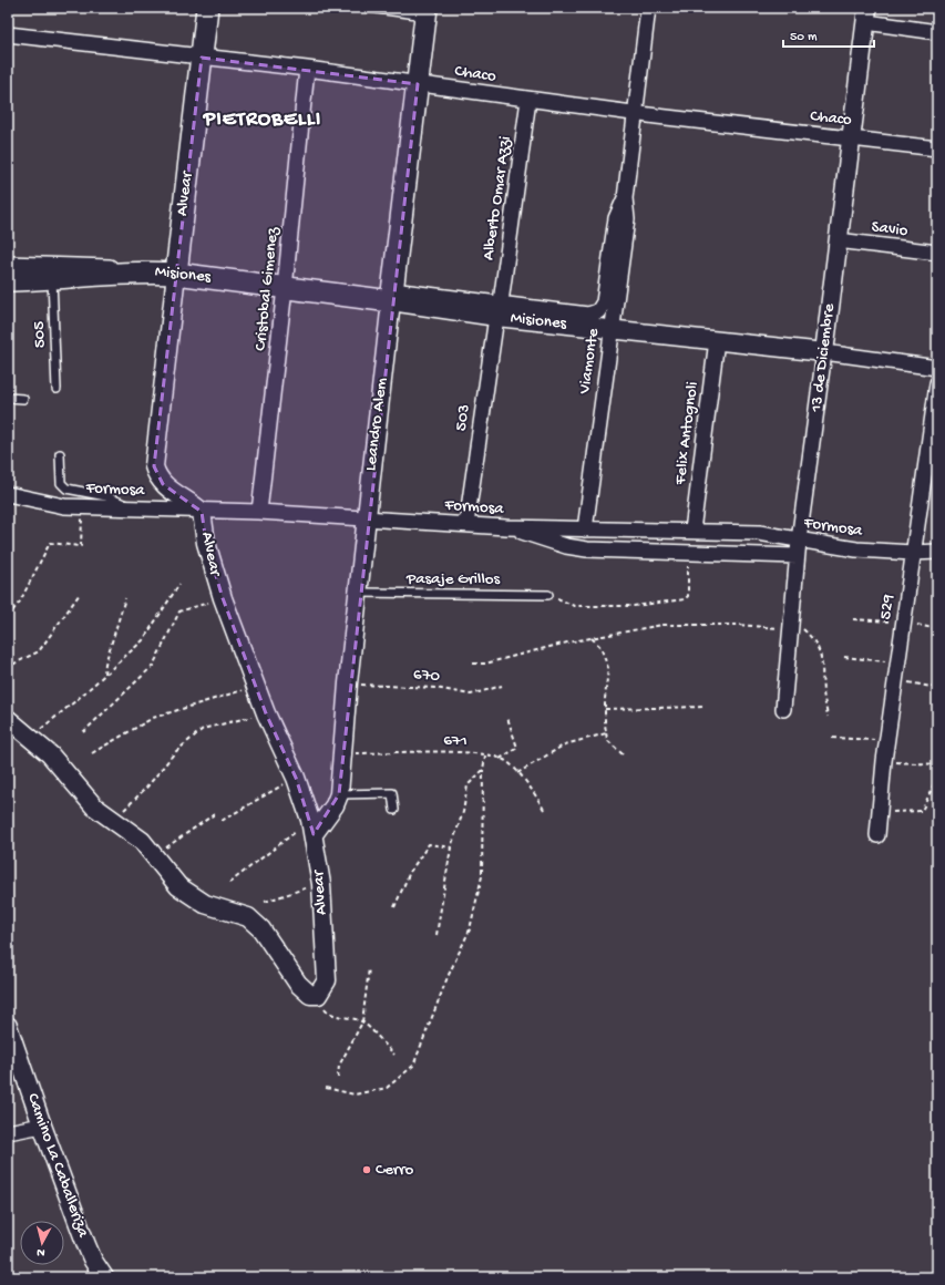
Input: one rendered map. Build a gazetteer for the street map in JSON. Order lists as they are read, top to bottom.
{
  "streets": {
    "main road": ["Alvear", "Misiones", "Leandro Alem"],
    "street": [
      "Chaco",
      "Alberto Omar Azzi",
      "Savio",
      "Cristobal Gimenez",
      "13 de Diciembre",
      "Viamonte",
      "503",
      "Felix Antognoli",
      "Formosa",
      "529",
      "Camino La Caballeriza"
    ],
    "lane": ["505", "Pasaje Grillos"],
    "path": ["670", "671"]
  },
  "crossings": [
    ["Chaco", "Alvear"],
    ["Chaco", "Alberto Omar Azzi"],
    ["Chaco", "Cristobal Gimenez"],
    ["Chaco", "13 de Diciembre"],
    ["Chaco", "Viamonte"],
    ["Chaco", "Leandro Alem"],
    ["Alvear", "Misiones"],
    ["Alvear", "Leandro Alem"],
    ["Alvear", "Formosa"],
    ["Alberto Omar Azzi", "Misiones"],
    ["Alberto Omar Azzi", "503"],
    ["Savio", "13 de Diciembre"],
    ["Misiones", "Cristobal Gimenez"],
    ["Misiones", "505"],
    ["Misiones", "13 de Diciembre"],
    ["Misiones", "Viamonte"],
    ["Misiones", "503"],
    ["Misiones", "Leandro Alem"],
    ["Misiones", "Felix Antognoli"],
    ["Cristobal Gimenez", "Formosa"],
    ["13 de Diciembre", "Formosa"],
    ["Viamonte", "Formosa"],
    ["503", "Formosa"],
    ["Leandro Alem", "Formosa"],
    ["Leandro Alem", "Pasaje Grillos"],
    ["Leandro Alem", "670"],
    ["Leandro Alem", "671"],
    ["Felix Antognoli", "Formosa"],
    ["Formosa", "529"]
  ],
  "districts": ["PIETROBELLI"],
  "places": ["Cerro"],
  "scale_bar": "50 m",
  "north": "bottom"
}
